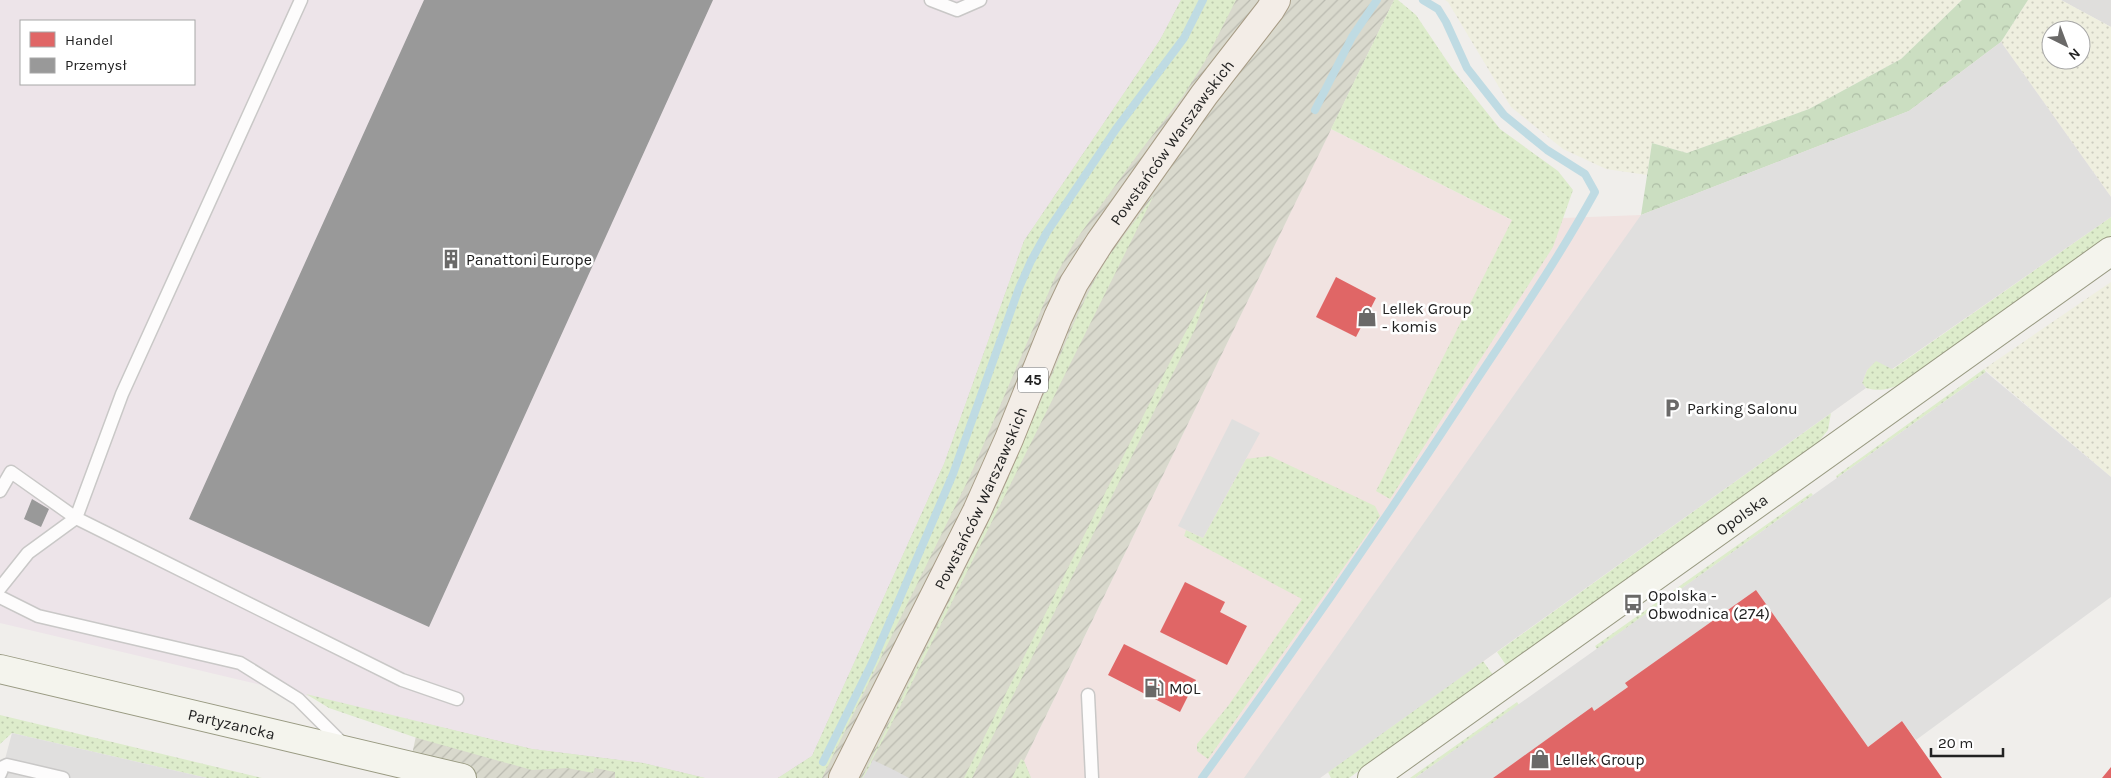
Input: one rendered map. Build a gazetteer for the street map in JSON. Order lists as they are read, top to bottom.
{
  "streets": {
    "main road": ["Powstańców Warszawskich", "45"],
    "street": ["Opolska", "Partyzancka"]
  },
  "places": {
    "building": ["Panattoni Europe"],
    "shop": ["Lellek Group - komis", "Lellek Group"],
    "parking": ["Parking Salonu"],
    "bus stop": ["Opolska - Obwodnica (274)"],
    "fuel station": ["MOL"]
  },
  "legend": ["Handel", "Przemysł"],
  "scale_bar": "20 m",
  "north": "bottom right"
}
